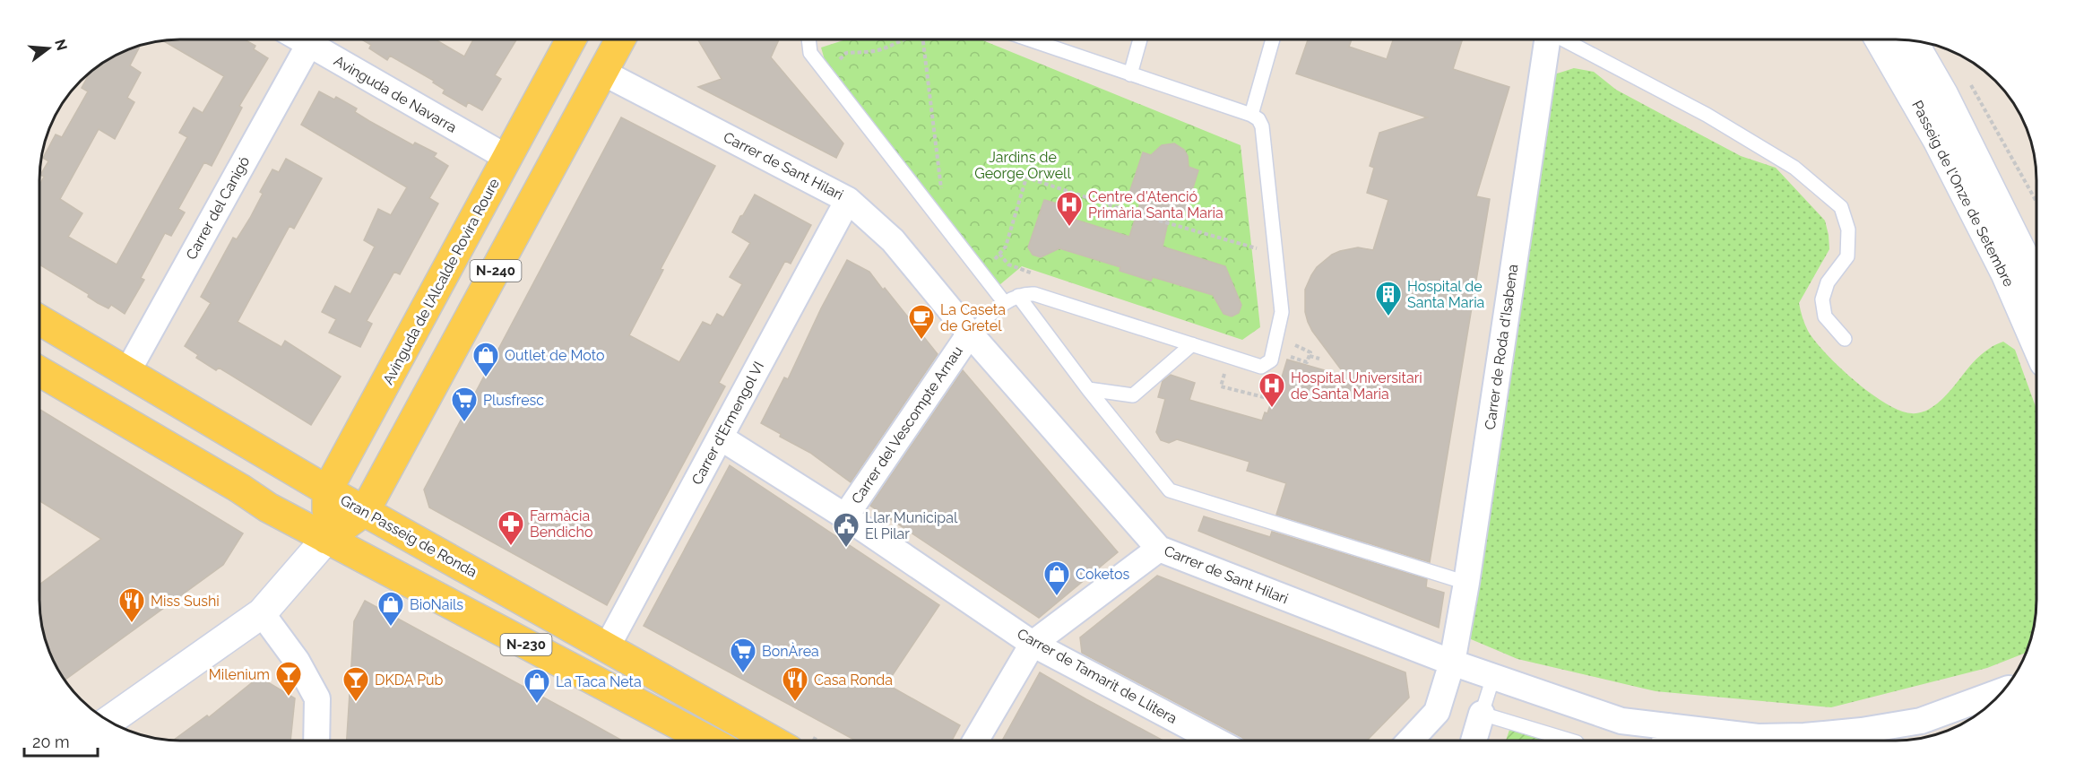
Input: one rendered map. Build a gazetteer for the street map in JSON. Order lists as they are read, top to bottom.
{
  "streets": {
    "main road": [
      "N-240",
      "Avinguda de l'Alcalde Rovira Roure",
      "Gran Passeig de Ronda",
      "N-230"
    ],
    "street": [
      "Avinguda de Navarra",
      "Carrer de Sant Hilari",
      "Passeig de l'Onze de Setembre",
      "Carrer del Canigó",
      "Carrer de Roda d'Isabena",
      "Carrer d'Ermengol VI",
      "Carrer del Vescompte Arnau",
      "Carrer de Tamarit de Llitera"
    ]
  },
  "crossings": [
    ["Avinguda de Navarra", "Carrer del Canigó"],
    ["Avinguda de Navarra", "Avinguda de l'Alcalde Rovira Roure"],
    ["Carrer de Sant Hilari", "N-240"],
    ["Carrer de Sant Hilari", "Carrer de Roda d'Isabena"],
    ["Carrer de Sant Hilari", "Carrer d'Ermengol VI"],
    ["Carrer de Sant Hilari", "Carrer del Vescompte Arnau"],
    ["Carrer del Canigó", "Gran Passeig de Ronda"],
    ["N-240", "Avinguda de l'Alcalde Rovira Roure"],
    ["N-240", "Gran Passeig de Ronda"],
    ["N-240", "N-230"],
    ["Avinguda de l'Alcalde Rovira Roure", "Gran Passeig de Ronda"],
    ["Avinguda de l'Alcalde Rovira Roure", "N-230"],
    ["Carrer d'Ermengol VI", "Gran Passeig de Ronda"],
    ["Carrer d'Ermengol VI", "Carrer de Tamarit de Llitera"],
    ["Carrer del Vescompte Arnau", "Carrer de Tamarit de Llitera"]
  ],
  "parks": ["Jardins de George Orwell"],
  "places": {
    "hospital": ["Centre d'Atenció Primària Santa Maria", "Hospital Universitari de Santa Maria"],
    "building": ["Hospital de Santa Maria"],
    "cafe": ["La Caseta de Gretel"],
    "shop": [
      "Outlet de Moto",
      "Coketos",
      "BioNails",
      "La Taca Neta"
    ],
    "supermarket": ["Plusfresc", "BonÀrea"],
    "pharmacy": ["Farmàcia Bendicho"],
    "public building": ["Llar Municipal El Pilar"],
    "restaurant": ["Miss Sushi", "Casa Ronda"],
    "bar": ["Milenium", "DKDA Pub"]
  },
  "scale_bar": "20 m",
  "north": "right"
}
